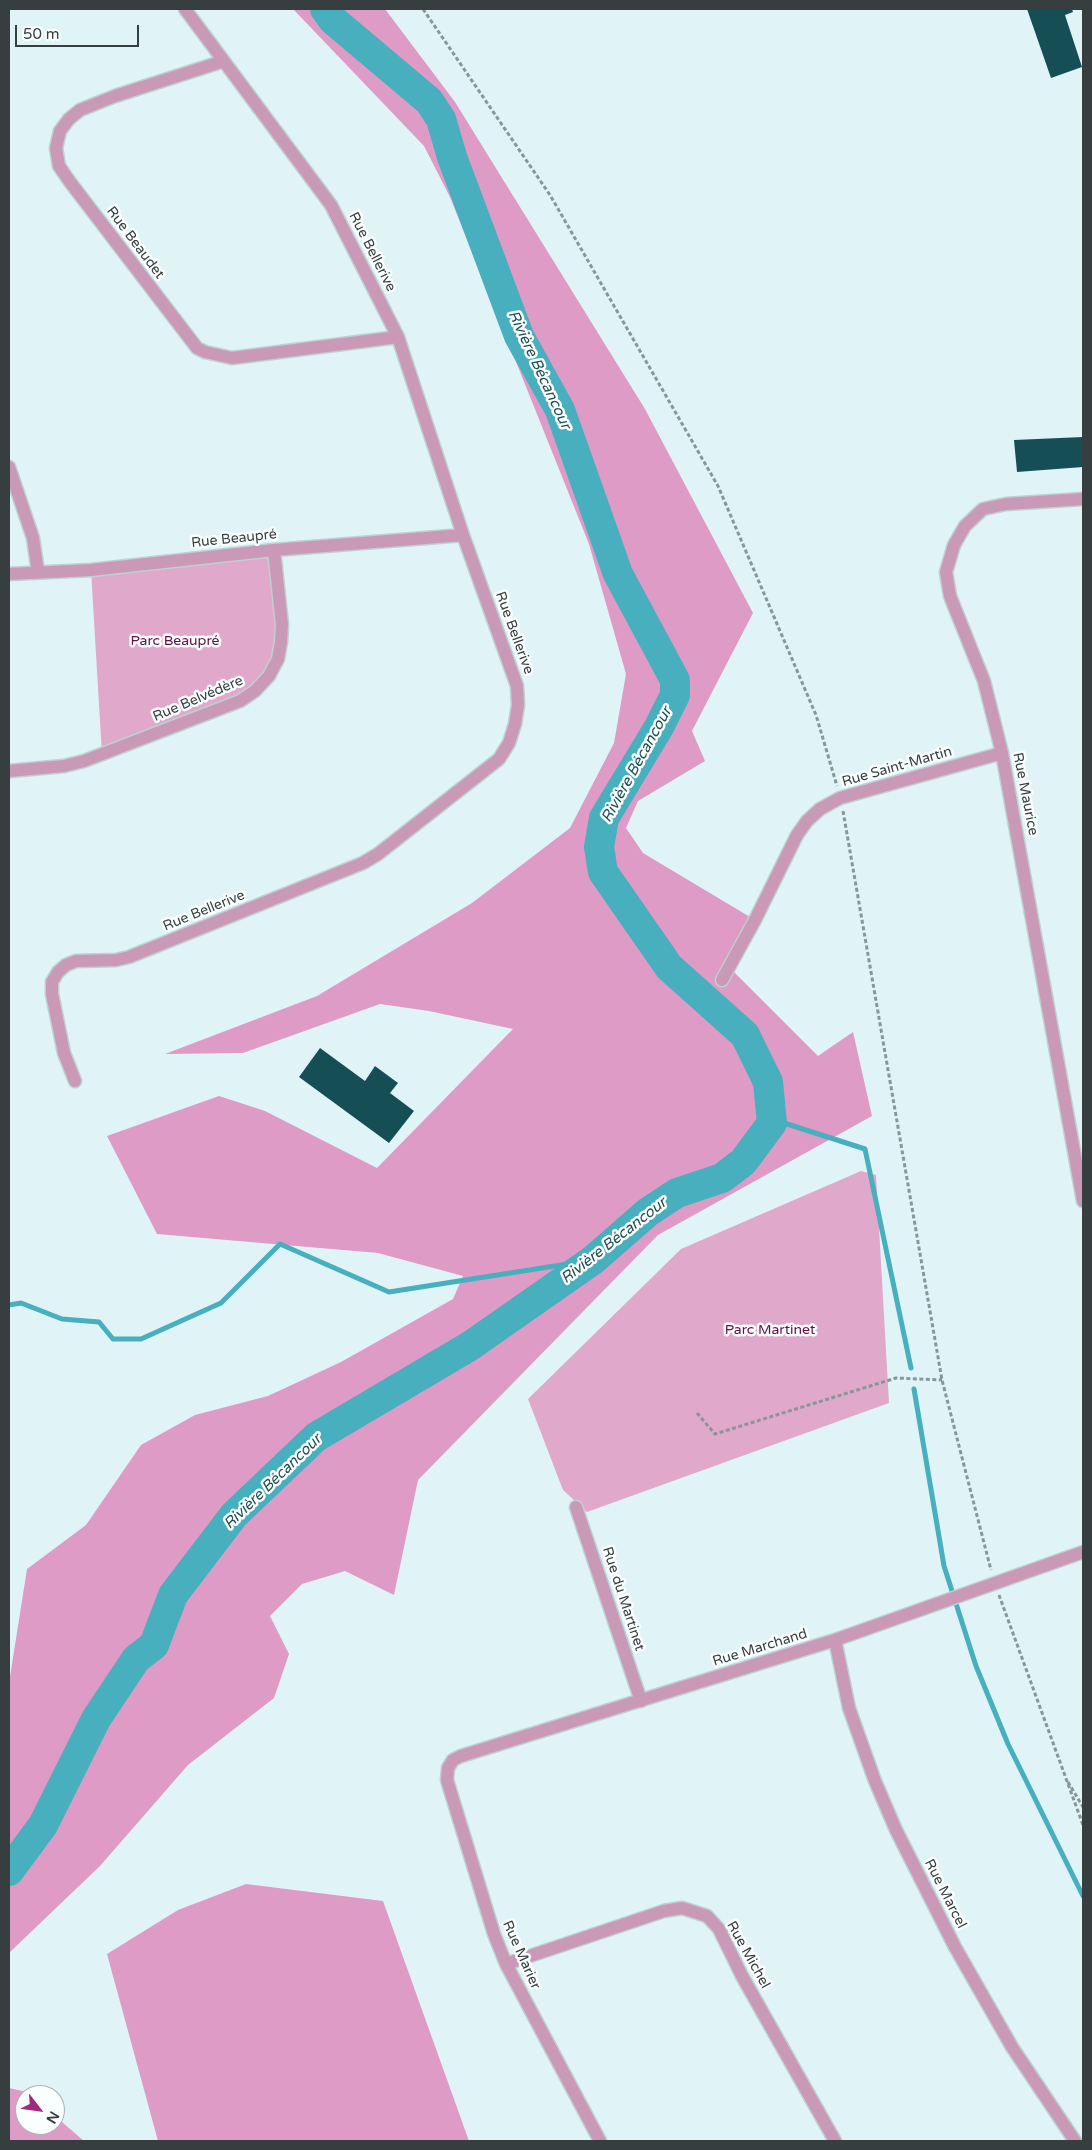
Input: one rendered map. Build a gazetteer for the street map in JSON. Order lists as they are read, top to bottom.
{
  "streets": {
    "street": [
      "Rue Beaudet",
      "Rue Bellerive",
      "Rue Beaupré",
      "Rue Belvédère",
      "Rue Saint-Martin",
      "Rue Maurice",
      "Rue du Martinet",
      "Rue Marchand",
      "Rue Marcel",
      "Rue Marier",
      "Rue Michel"
    ]
  },
  "crossings": [
    ["Rue Beaudet", "Rue Bellerive"],
    ["Rue Bellerive", "Rue Beaupré"],
    ["Rue Beaupré", "Rue Belvédère"],
    ["Rue Saint-Martin", "Rue Maurice"],
    ["Rue du Martinet", "Rue Marchand"],
    ["Rue Marchand", "Rue Marcel"],
    ["Rue Marchand", "Rue Marier"],
    ["Rue Marier", "Rue Michel"]
  ],
  "water": ["Rivière Bécancour"],
  "parks": ["Parc Beaupré", "Parc Martinet"],
  "scale_bar": "50 m",
  "north": "bottom right"
}
